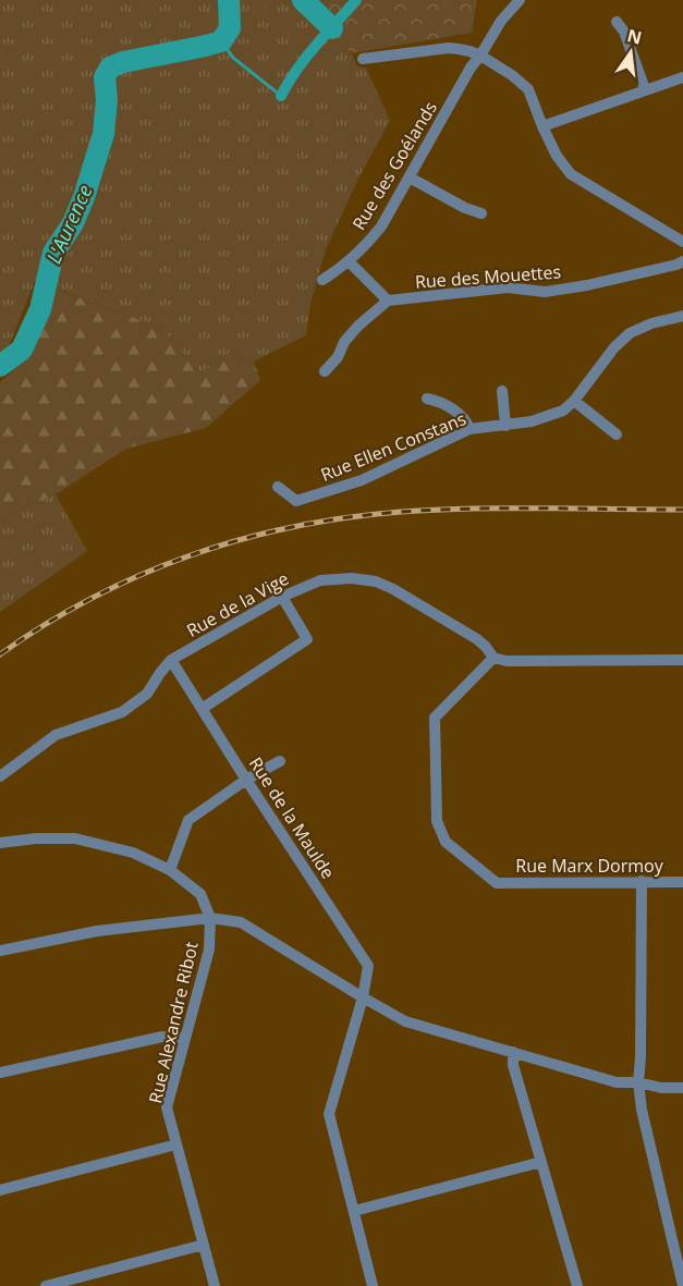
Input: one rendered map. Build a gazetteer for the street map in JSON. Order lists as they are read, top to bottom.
{
  "streets": {
    "street": [
      "Rue des Goélands",
      "Rue des Mouettes",
      "Rue Ellen Constans",
      "Rue de la Vige",
      "Rue de la Maulde",
      "Rue Marx Dormoy",
      "Rue Alexandre Ribot"
    ]
  },
  "crossings": [
    ["Rue de la Vige", "Rue de la Maulde"],
    ["Rue de la Vige", "Rue Marx Dormoy"]
  ],
  "water": ["L'Aurence"],
  "north": "top"
}
